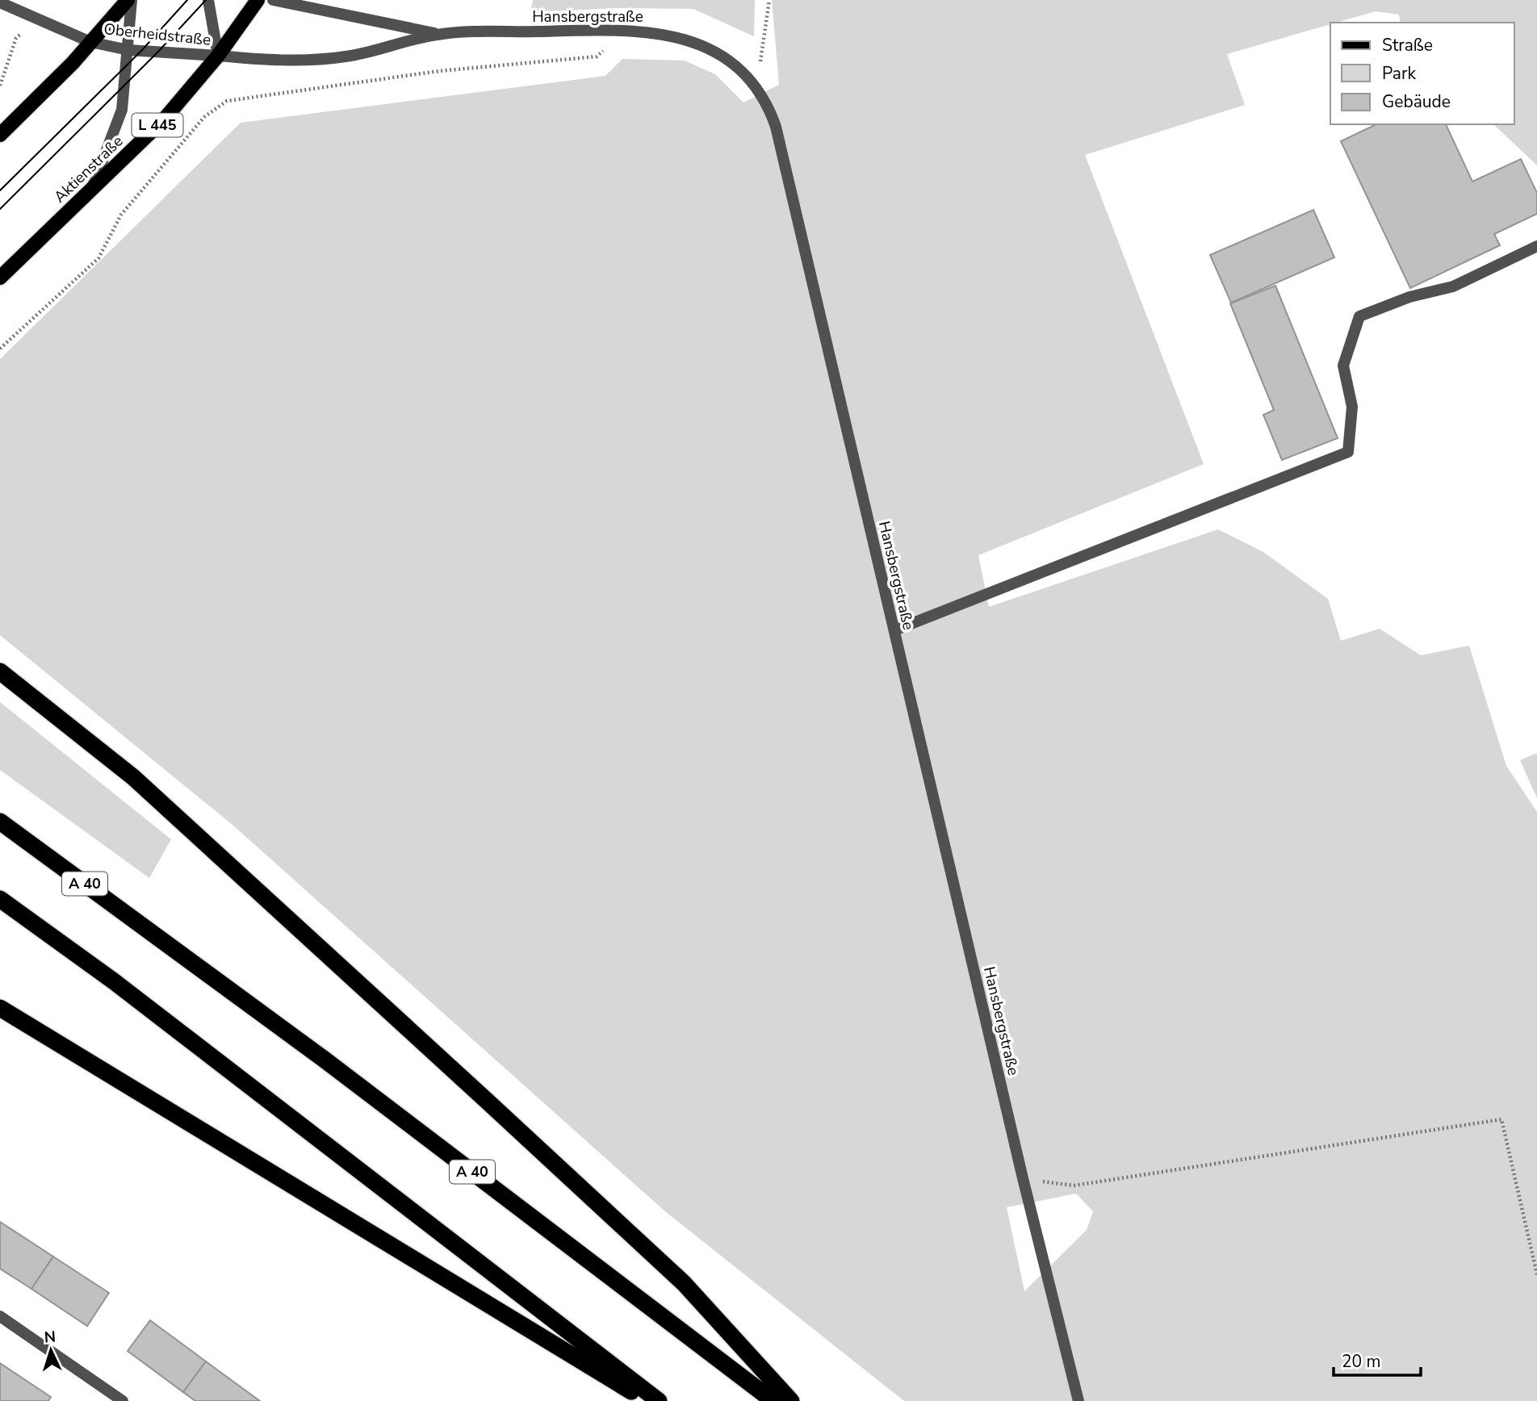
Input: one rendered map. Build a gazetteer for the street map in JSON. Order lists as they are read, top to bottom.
{
  "streets": {
    "highway": ["A 40"],
    "main road": ["L 445", "Aktienstraße"],
    "street": ["Hansbergstraße", "Oberheidstraße"]
  },
  "crossings": [
    ["Hansbergstraße", "Oberheidstraße"],
    ["Hansbergstraße", "Aktienstraße"],
    ["Oberheidstraße", "Aktienstraße"]
  ],
  "legend": ["Straße", "Park", "Gebäude"],
  "scale_bar": "20 m",
  "north": "top"
}
